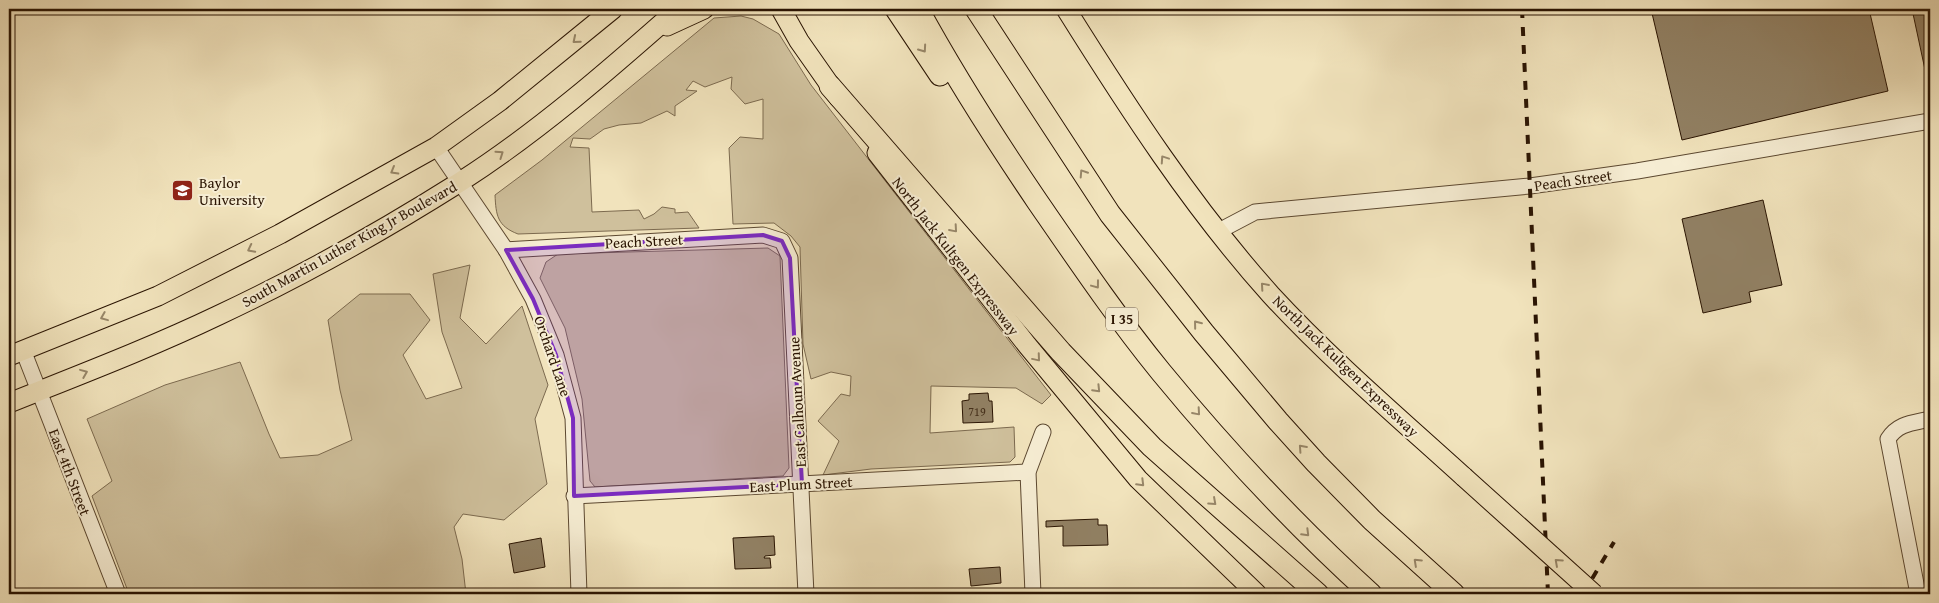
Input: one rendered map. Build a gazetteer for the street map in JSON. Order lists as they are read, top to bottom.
{
  "streets": {
    "highway": ["I 35"],
    "main road": ["South Martin Luther King Jr Boulevard", "North Jack Kultgen Expressway"],
    "street": [
      "Peach Street",
      "Orchard Lane",
      "East Calhoun Avenue",
      "East 4th Street",
      "East Plum Street"
    ]
  },
  "crossings": [
    ["Peach Street", "North Jack Kultgen Expressway"],
    ["Peach Street", "Orchard Lane"],
    ["Peach Street", "East Calhoun Avenue"],
    ["South Martin Luther King Jr Boulevard", "Orchard Lane"],
    ["South Martin Luther King Jr Boulevard", "East 4th Street"],
    ["Orchard Lane", "East Plum Street"],
    ["East Calhoun Avenue", "East Plum Street"]
  ],
  "places": {
    "school or university": ["Baylor University"]
  },
  "house_numbers": ["719"]
}
